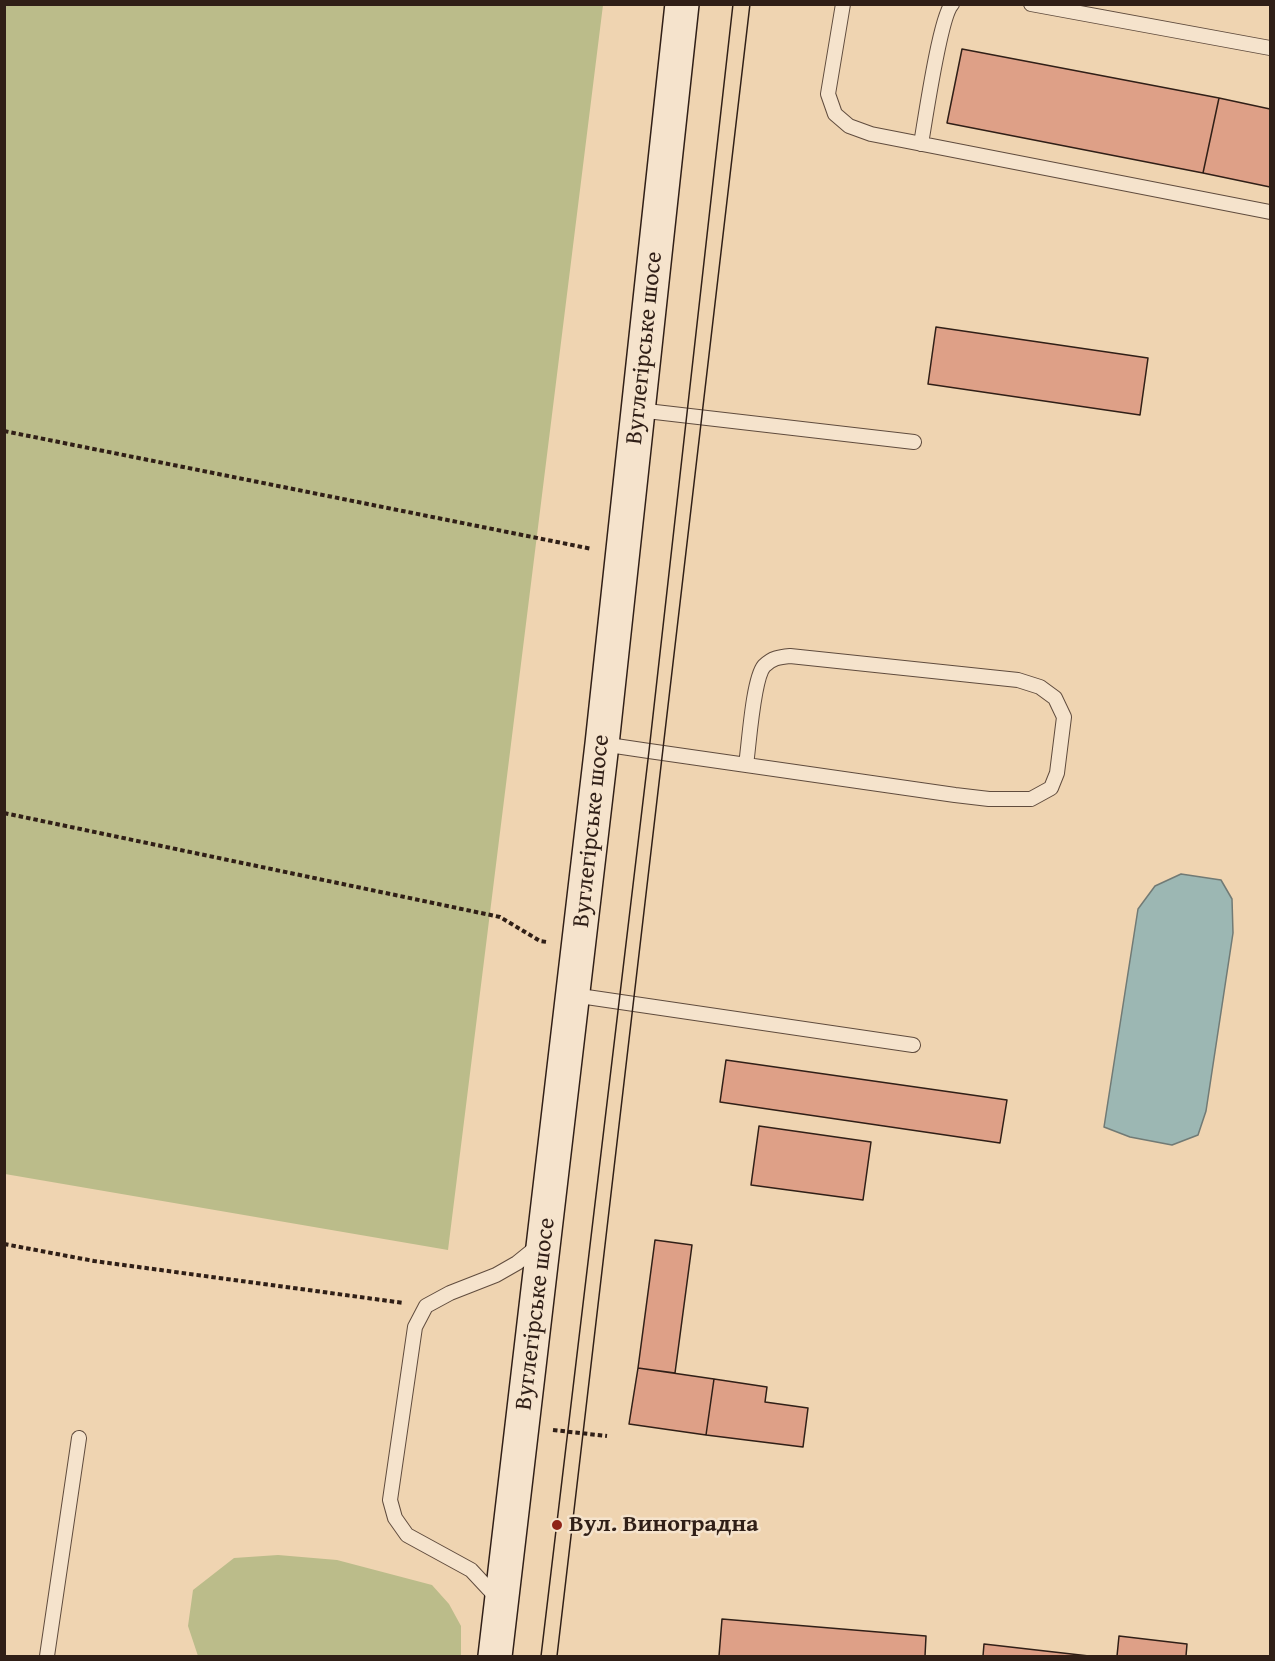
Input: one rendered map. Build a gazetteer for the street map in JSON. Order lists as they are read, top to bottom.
{
  "streets": {
    "street": ["Вуглегірське шосе"]
  },
  "places": ["Вул. Виноградна"]
}
